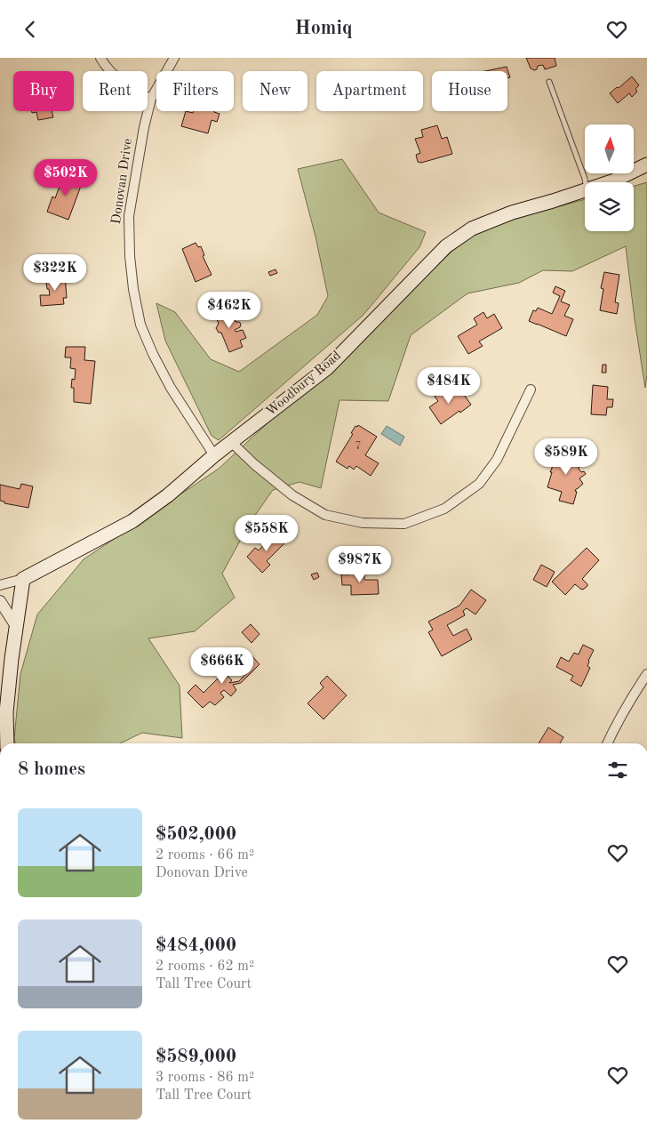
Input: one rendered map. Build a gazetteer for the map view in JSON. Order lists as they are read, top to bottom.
{
  "streets": {
    "main road": ["Woodbury Road"],
    "street": ["Donovan Drive"]
  },
  "crossings": [
    ["Donovan Drive", "Woodbury Road"]
  ],
  "house_numbers": ["7"],
  "north": "top",
  "page": {
    "header": "Homiq",
    "chip": [
      "Buy",
      "Rent",
      "Filters",
      "New",
      "Apartment",
      "House"
    ],
    "price": [
      "$502K",
      "$322K",
      "$462K",
      "$484K",
      "$589K",
      "$558K",
      "$987K",
      "$666K"
    ],
    "heading": "8 homes",
    "list": [
      {
        "name": "$502,000",
        "note": "2 rooms · 66 m² · Donovan Drive"
      },
      {
        "name": "$484,000",
        "note": "2 rooms · 62 m² · Tall Tree Court"
      },
      {
        "name": "$589,000",
        "note": "3 rooms · 86 m² · Tall Tree Court"
      }
    ]
  }
}
